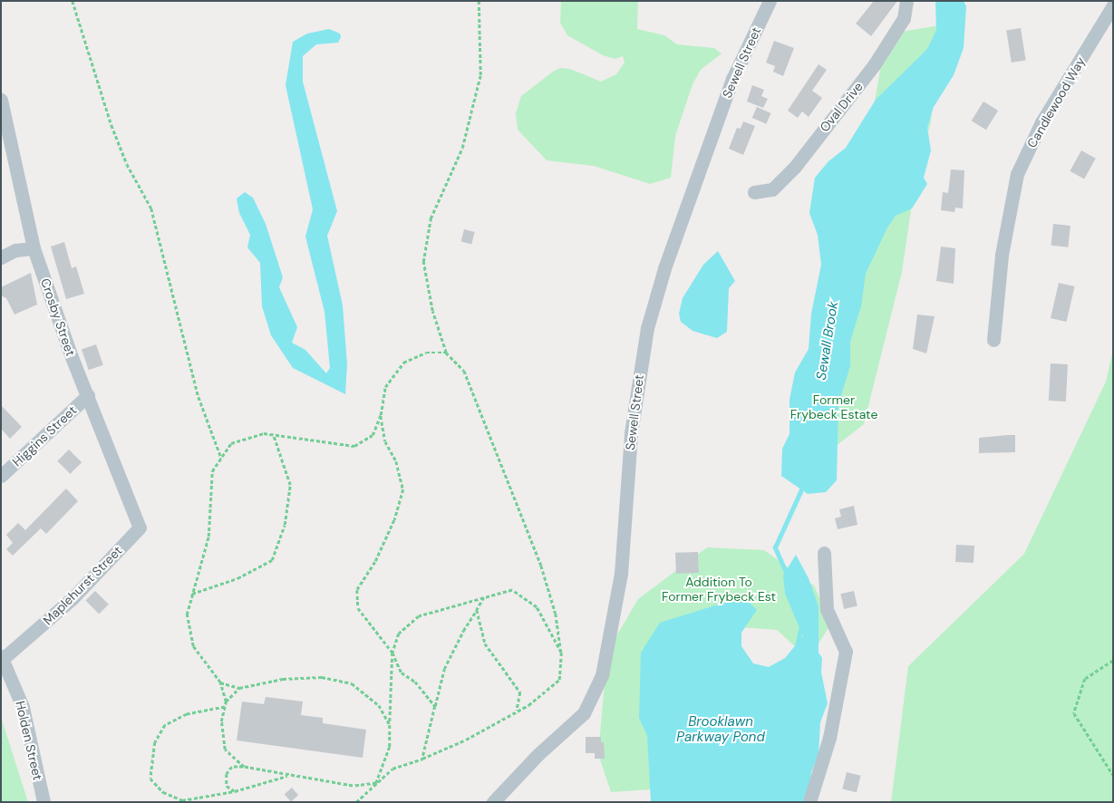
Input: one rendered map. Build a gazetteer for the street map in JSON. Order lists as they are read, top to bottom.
{
  "streets": {
    "street": [
      "Sewell Street",
      "Candlewood Way",
      "Oval Drive",
      "Crosby Street",
      "Higgins Street",
      "Maplehurst Street",
      "Holden Street"
    ]
  },
  "crossings": [
    ["Crosby Street", "Higgins Street"],
    ["Crosby Street", "Maplehurst Street"],
    ["Maplehurst Street", "Holden Street"]
  ],
  "water": ["Sewall Brook", "Brooklawn Parkway Pond"],
  "parks": ["Former Frybeck Estate", "Addition To Former Frybeck Est"]
}
